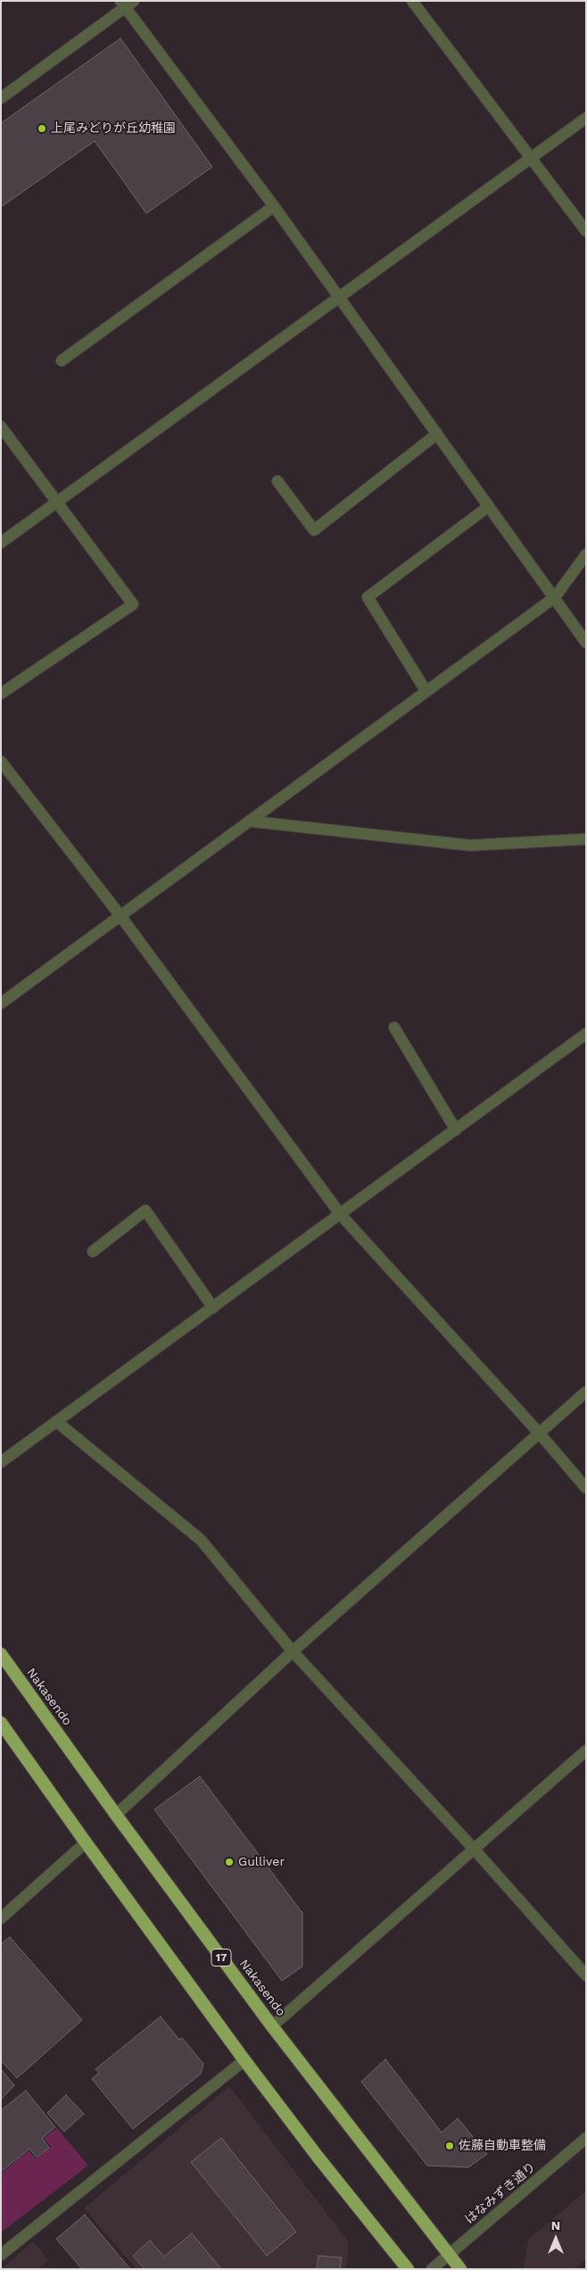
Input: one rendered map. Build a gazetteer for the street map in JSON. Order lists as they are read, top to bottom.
{
  "streets": {
    "highway": ["Nakasendo", "17"],
    "street": ["はなみずき通り"]
  },
  "crossings": [
    ["Nakasendo", "はなみずき通り"]
  ],
  "places": ["上尾みどりが丘幼稚園", "Gulliver", "佐藤自動車整備"],
  "north": "top"
}
